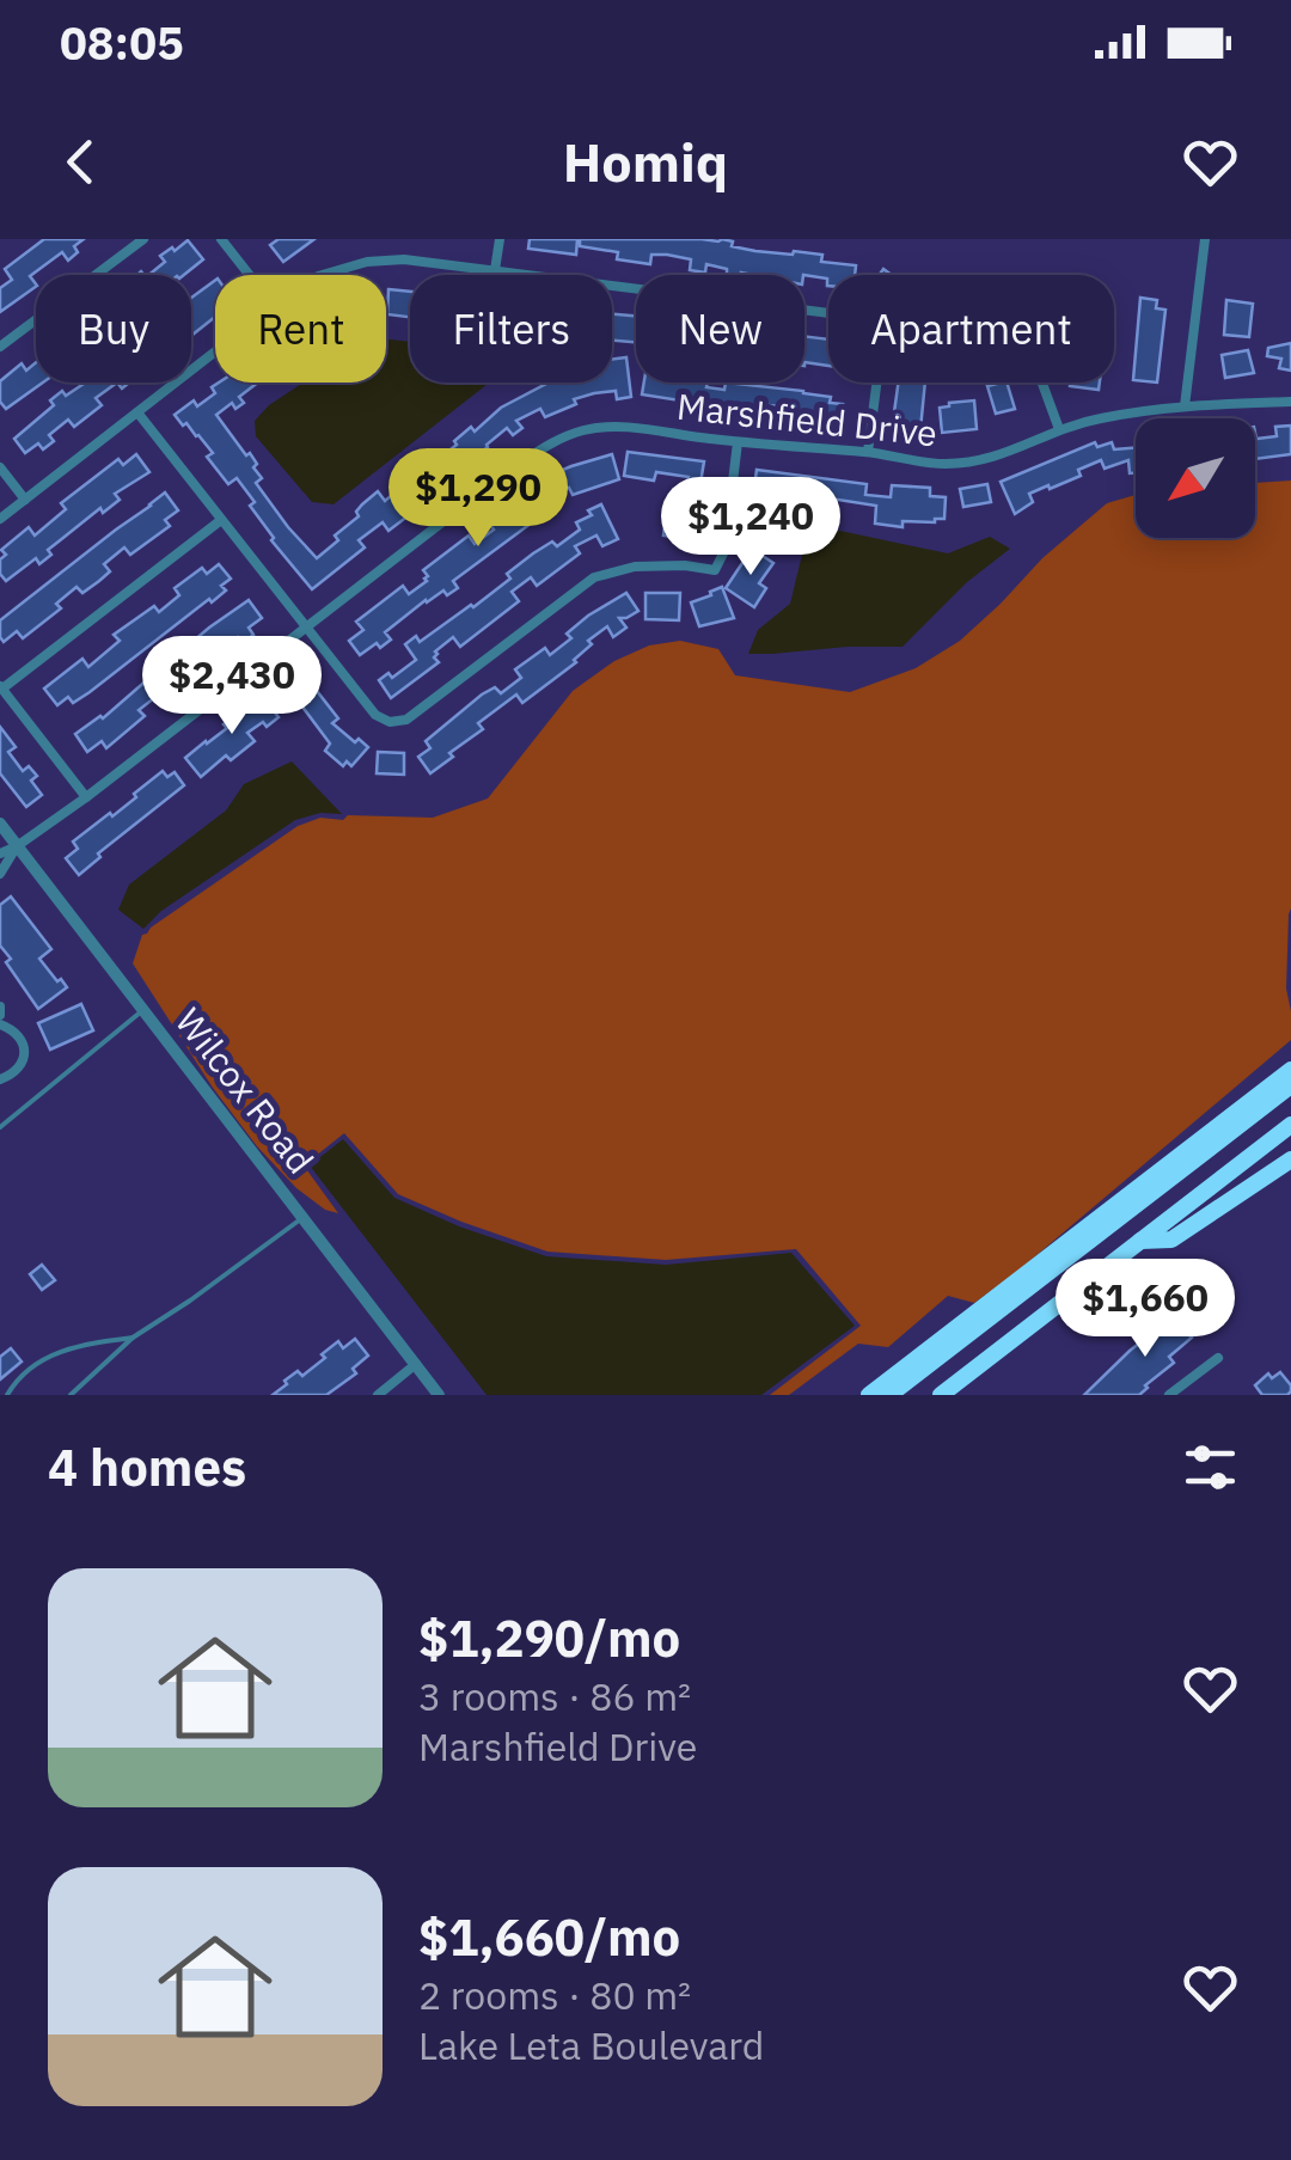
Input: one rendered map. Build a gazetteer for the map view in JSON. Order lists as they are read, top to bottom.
{
  "streets": {
    "street": ["Marshfield Drive", "Wilcox Road"]
  },
  "crossings": [
    ["Marshfield Drive", "Wilcox Road"]
  ],
  "north": "bottom left",
  "page": {
    "status": "08:05",
    "header": "Homiq",
    "chip": [
      "Buy",
      "Rent",
      "Filters",
      "New",
      "Apartment"
    ],
    "price": [
      "$1,290",
      "$1,240",
      "$2,430",
      "$1,660"
    ],
    "heading": "4 homes",
    "list": [
      {
        "name": "$1,290/mo",
        "note": "3 rooms · 86 m² · Marshfield Drive"
      },
      {
        "name": "$1,660/mo",
        "note": "2 rooms · 80 m² · Lake Leta Boulevard"
      }
    ]
  }
}
